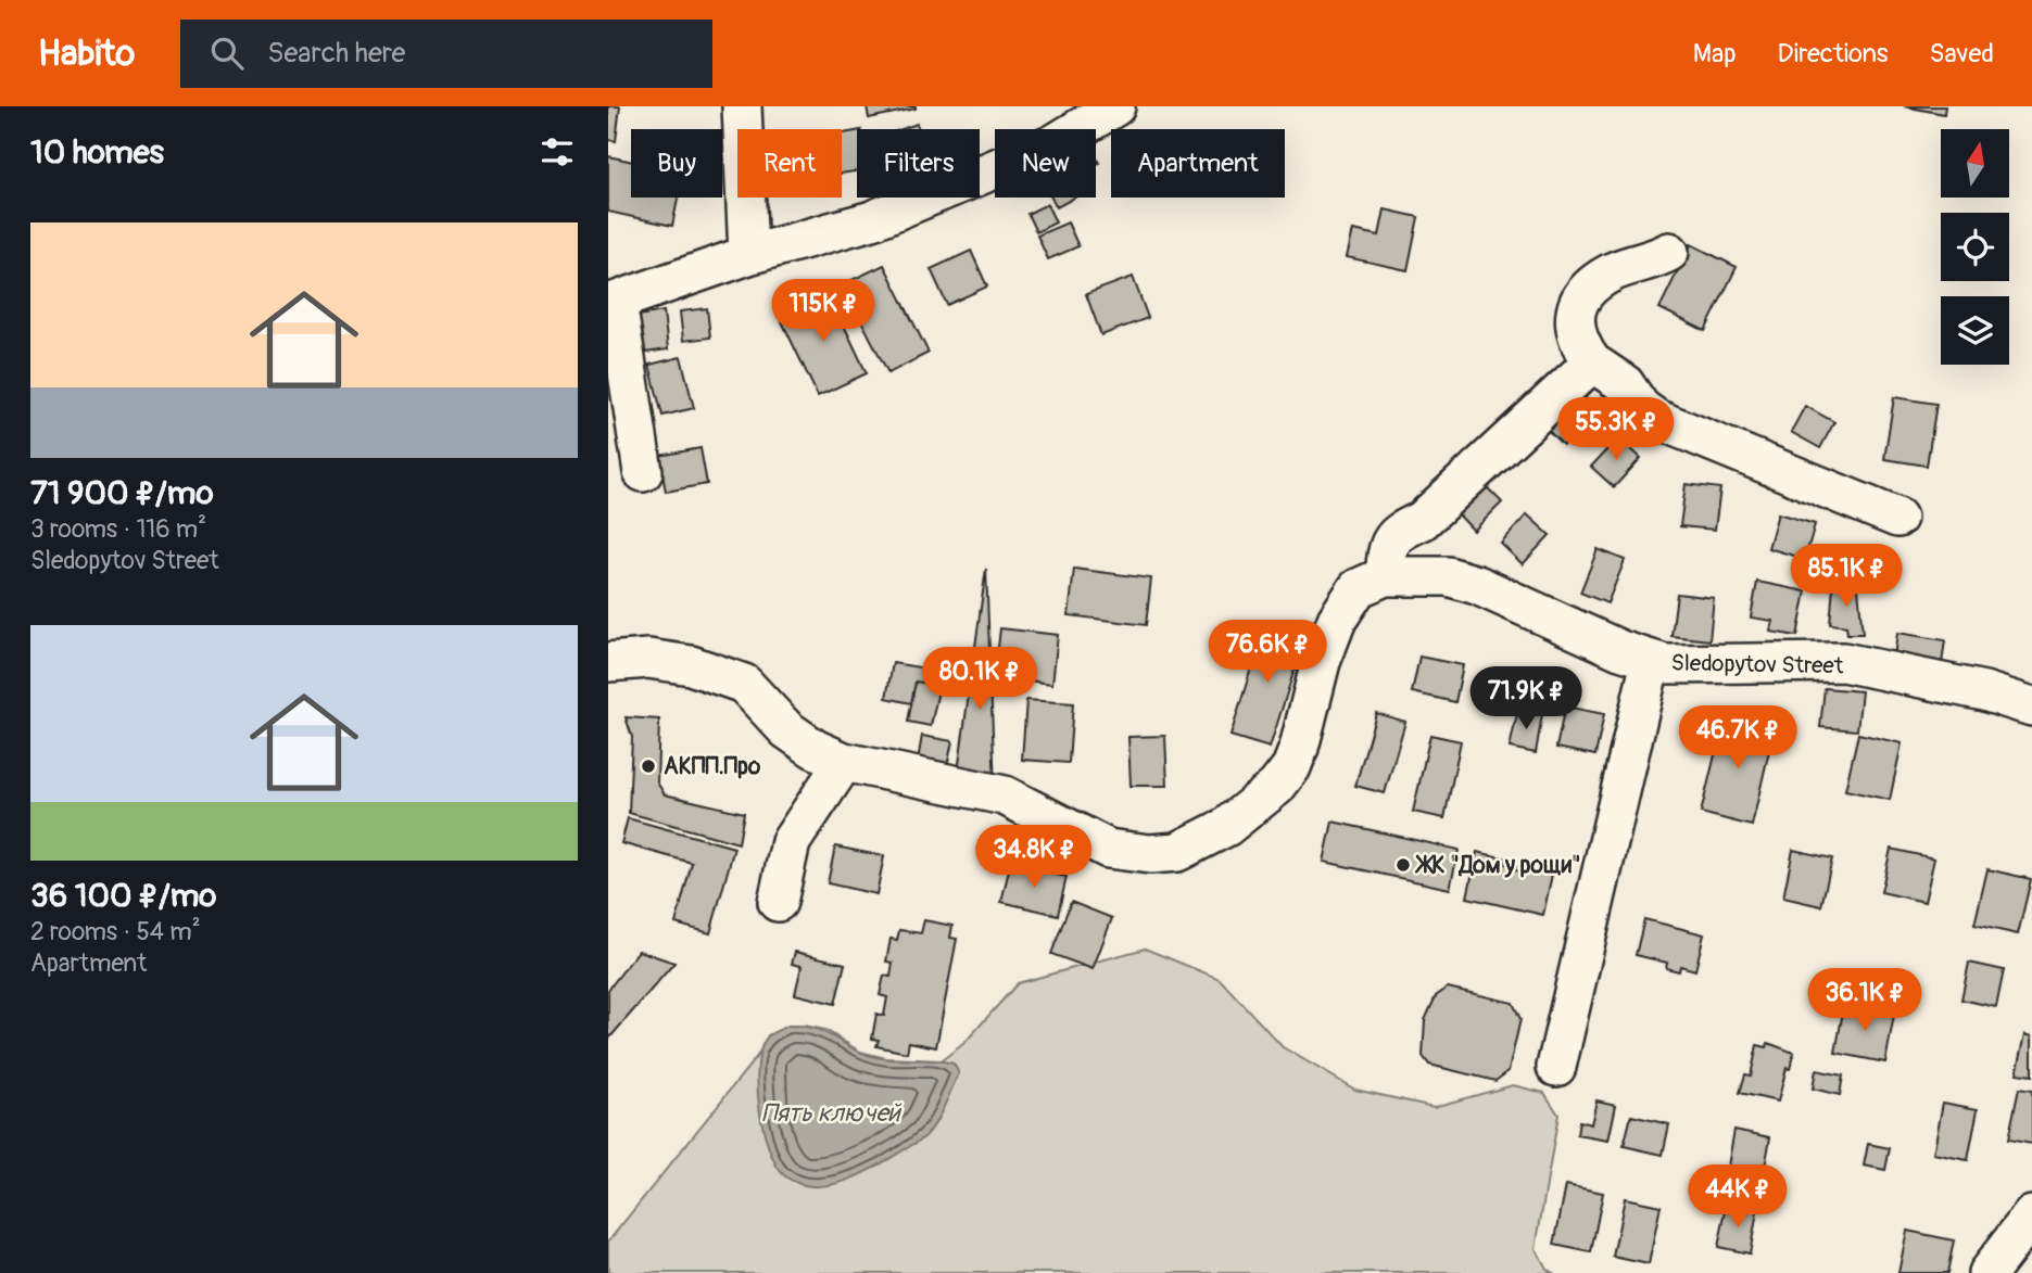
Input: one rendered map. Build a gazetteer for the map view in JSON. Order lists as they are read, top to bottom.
{
  "streets": {
    "street": ["Sledopytov Street"]
  },
  "water": ["Пять ключей"],
  "places": ["АКПП.Про", "ЖК \"Дом у рощи\""],
  "north": "top",
  "page": {
    "header": "Habito",
    "search": "Search here",
    "nav": ["Map", "Directions", "Saved"],
    "heading": "10 homes",
    "chip": [
      "Buy",
      "Rent",
      "Filters",
      "New",
      "Apartment"
    ],
    "list": [
      {
        "name": "71 900 ₽/mo",
        "note": "3 rooms · 116 m² · Sledopytov Street"
      },
      {
        "name": "36 100 ₽/mo",
        "note": "2 rooms · 54 m² · Apartment"
      }
    ],
    "price": [
      "115K ₽",
      "55.3K ₽",
      "85.1K ₽",
      "76.6K ₽",
      "80.1K ₽",
      "71.9K ₽",
      "46.7K ₽",
      "34.8K ₽",
      "36.1K ₽",
      "44K ₽"
    ]
  }
}
